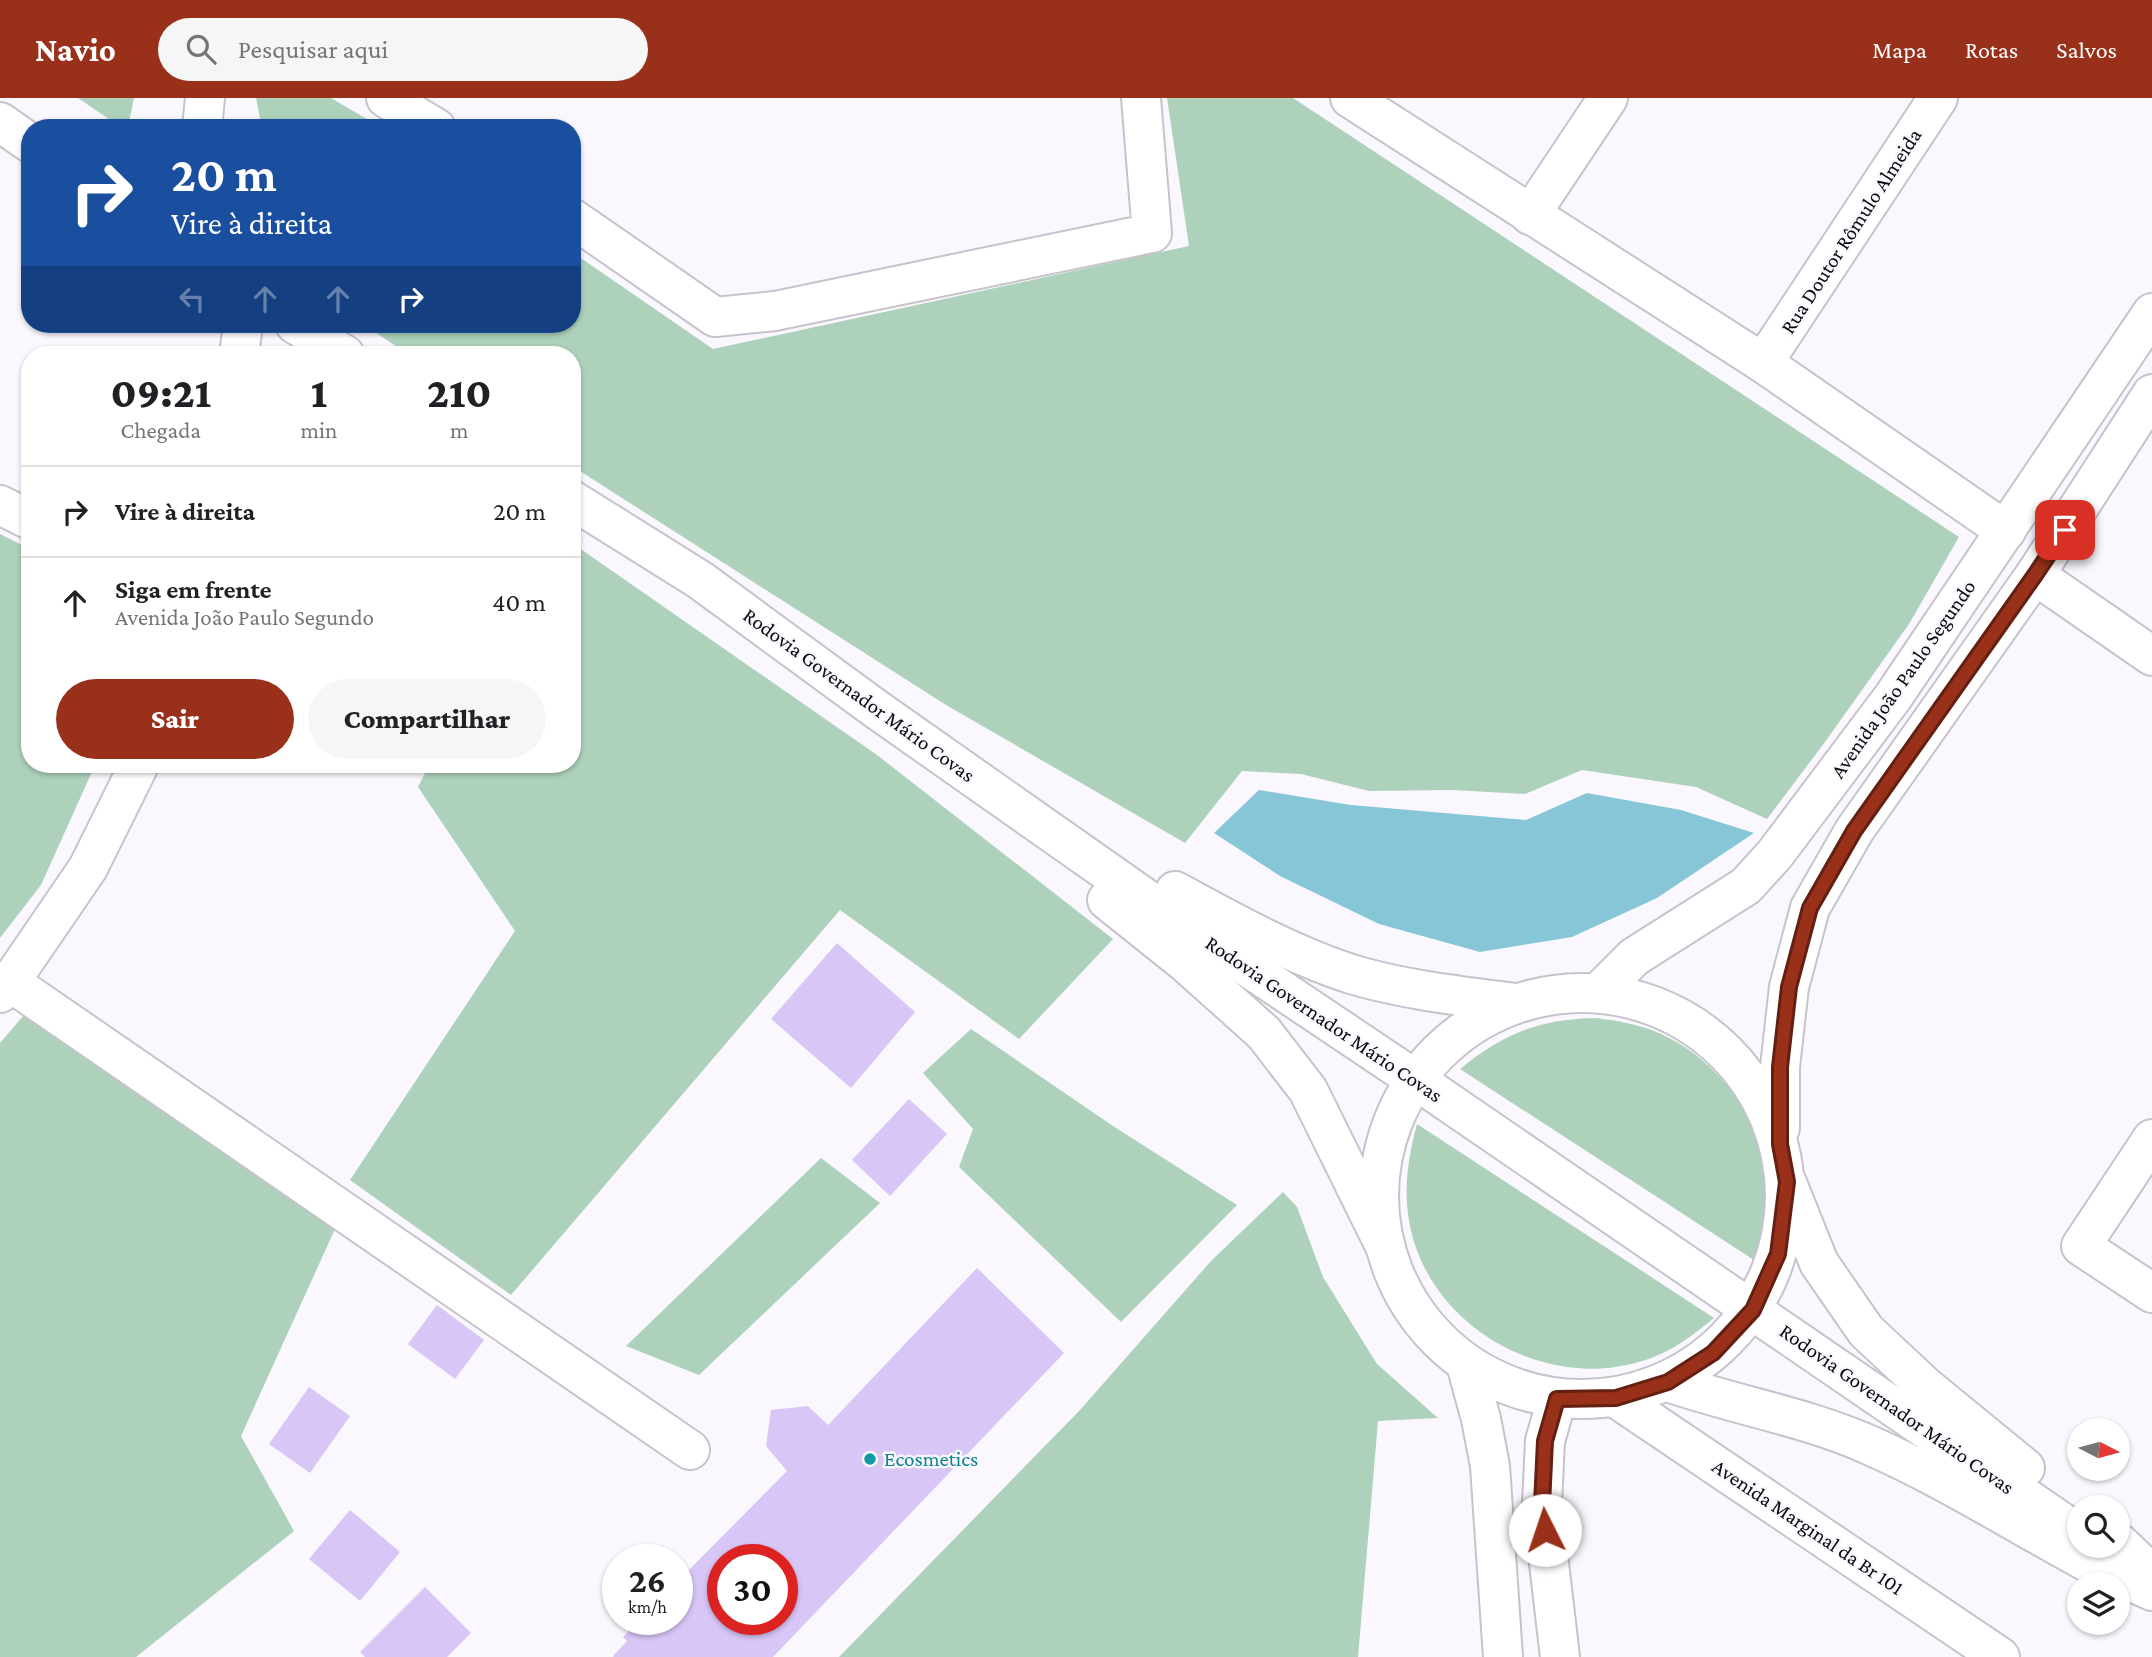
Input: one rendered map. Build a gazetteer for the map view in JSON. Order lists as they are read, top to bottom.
{
  "streets": {
    "main road": [
      "Rua Doutor Rômulo Almeida",
      "Avenida João Paulo Segundo",
      "Rodovia Governador Mário Covas",
      "Avenida Marginal da Br 101"
    ]
  },
  "places": ["Ecosmetics"],
  "north": "right",
  "page": {
    "header": "Navio",
    "search": "Pesquisar aqui",
    "nav": ["Mapa", "Rotas", "Salvos"],
    "turn": ["20 m", "Vire à direita"],
    "eta": [
      "09:21",
      "Chegada",
      "1",
      "min",
      "210",
      "m"
    ],
    "list": [
      {
        "name": "Vire à direita",
        "value": "20 m"
      },
      {
        "name": "Siga em frente",
        "note": "Avenida João Paulo Segundo",
        "value": "40 m"
      }
    ],
    "buttons": ["Sair", "Compartilhar"],
    "speed": "26 km/h",
    "limit": "30"
  }
}
